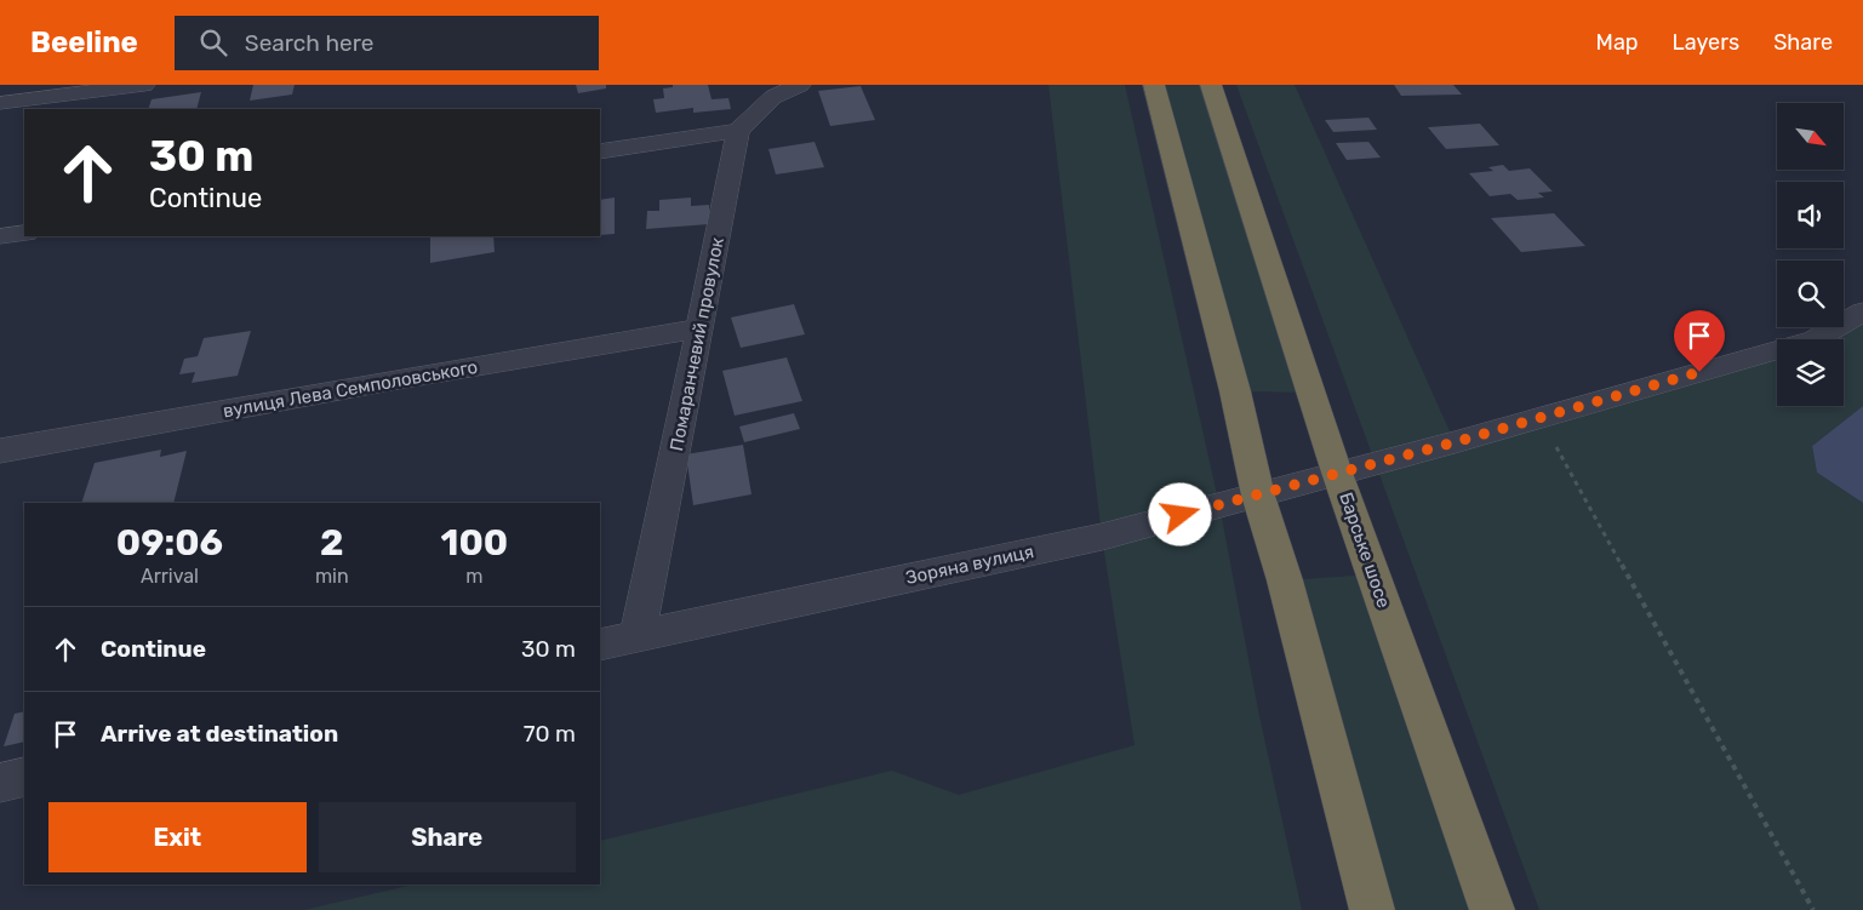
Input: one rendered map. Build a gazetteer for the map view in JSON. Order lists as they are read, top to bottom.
{
  "streets": {
    "highway": ["Барське шосе"],
    "street": ["Помаранчевий провулок", "вулиця Лева Семполовського", "Зоряна вулиця"]
  },
  "crossings": [
    ["Помаранчевий провулок", "вулиця Лева Семполовського"],
    ["Помаранчевий провулок", "Зоряна вулиця"],
    ["Барське шосе", "Зоряна вулиця"]
  ],
  "north": "bottom right",
  "page": {
    "header": "Beeline",
    "search": "Search here",
    "nav": ["Map", "Layers", "Share"],
    "turn": ["30 m", "Continue"],
    "eta": [
      "09:06",
      "Arrival",
      "2",
      "min",
      "100",
      "m"
    ],
    "list": [
      {
        "name": "Continue",
        "value": "30 m"
      },
      {
        "name": "Arrive at destination",
        "value": "70 m"
      }
    ],
    "buttons": ["Exit", "Share"]
  }
}
